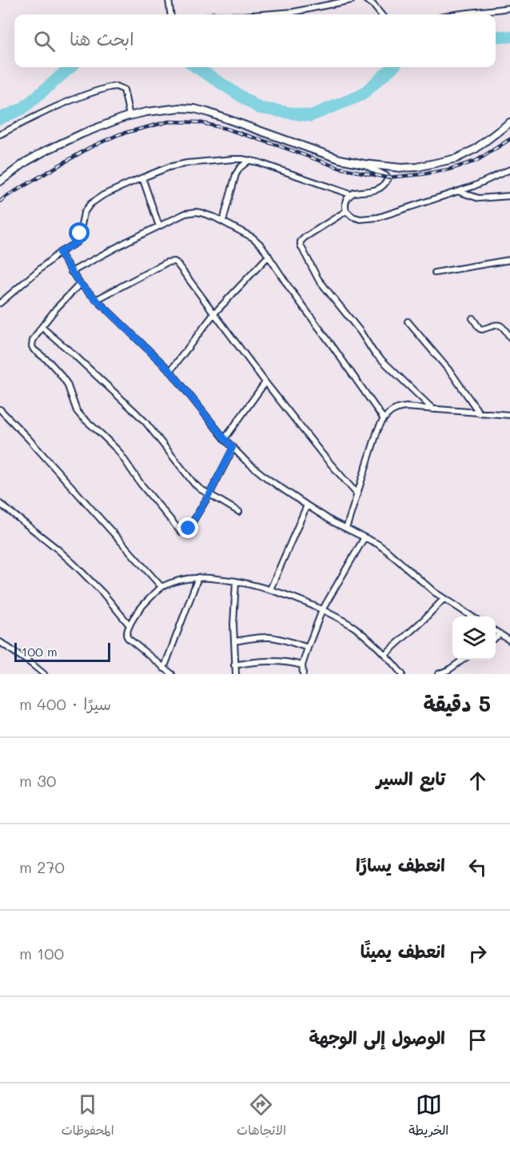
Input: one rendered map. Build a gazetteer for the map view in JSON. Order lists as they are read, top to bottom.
{
  "scale_bar": "100 m",
  "page": {
    "search": "ابحث هنا",
    "scale": "100 m",
    "heading": ["5 دقيقة", "سيرًا · 400 m"],
    "list": [
      ["تابع السير", "30 m"],
      ["انعطف يسارًا", "270 m"],
      ["انعطف يمينًا", "100 m"],
      "الوصول إلى الوجهة"
    ],
    "nav": ["الخريطة", "الاتجاهات", "المحفوظات"]
  }
}
